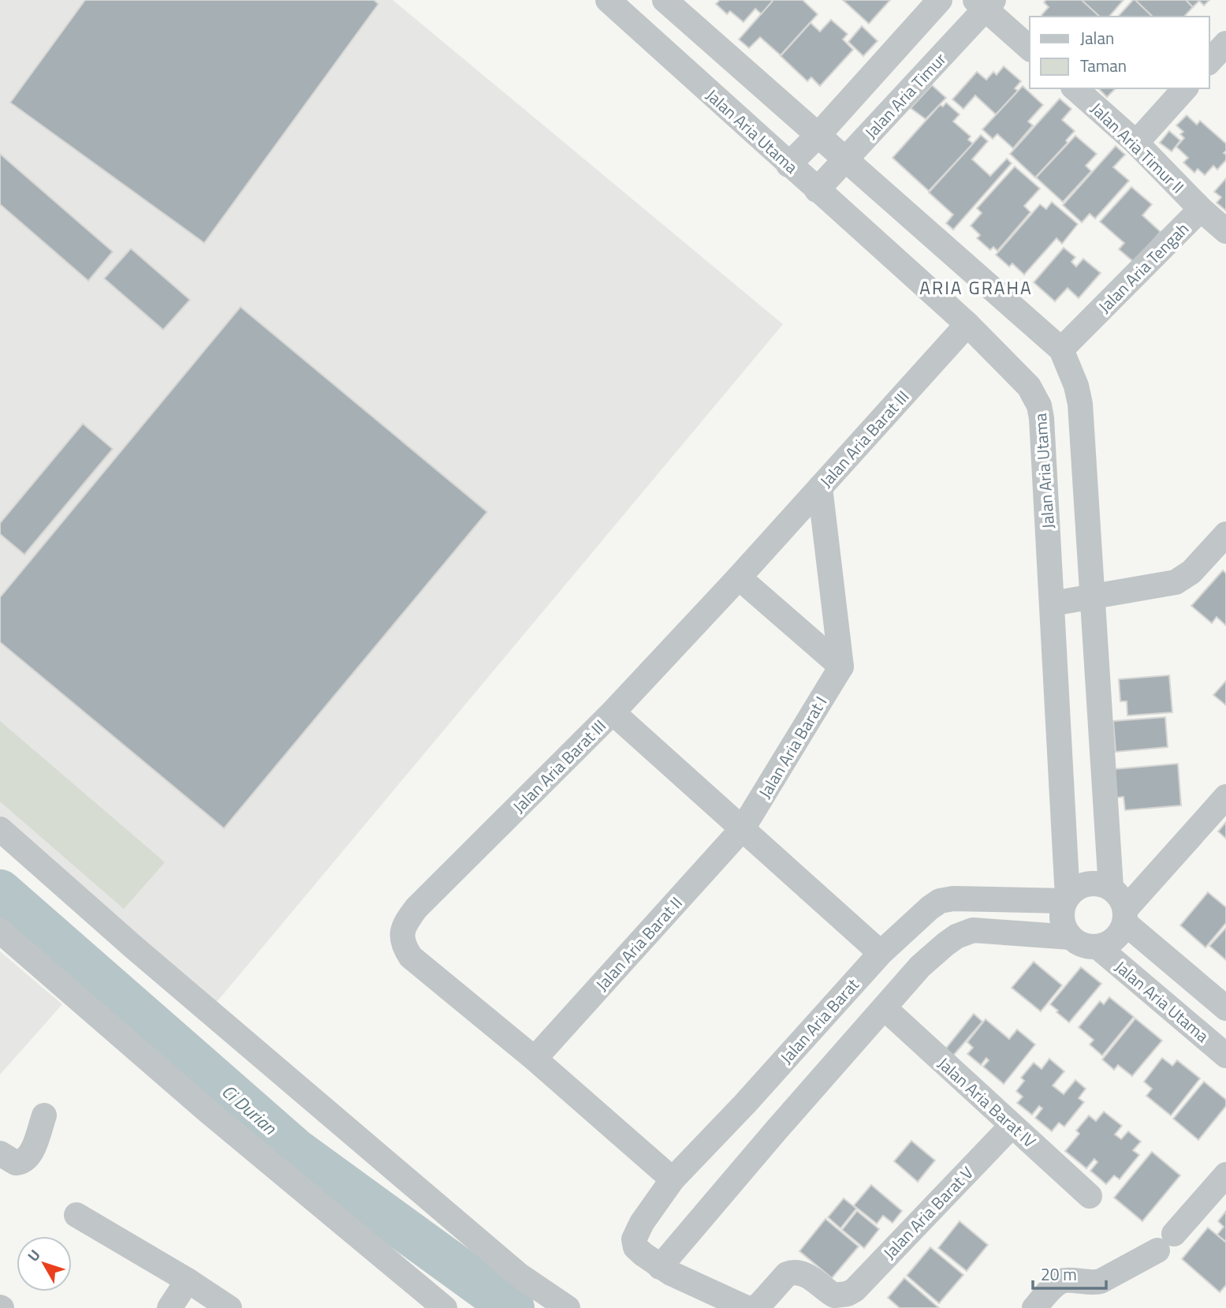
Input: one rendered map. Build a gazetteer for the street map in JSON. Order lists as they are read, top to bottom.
{
  "streets": {
    "street": [
      "Jalan Aria Timur",
      "Jalan Aria Utama",
      "Jalan Aria Timur II",
      "Jalan Aria Tengah",
      "Jalan Aria Barat III",
      "Jalan Aria Barat I",
      "Jalan Aria Barat II",
      "Jalan Aria Barat",
      "Jalan Aria Barat IV",
      "Jalan Aria Barat V"
    ]
  },
  "crossings": [
    ["Jalan Aria Timur", "Jalan Aria Utama"],
    ["Jalan Aria Utama", "Jalan Aria Barat III"],
    ["Jalan Aria Utama", "Jalan Aria Barat"],
    ["Jalan Aria Timur II", "Jalan Aria Tengah"],
    ["Jalan Aria Barat III", "Jalan Aria Barat II"],
    ["Jalan Aria Barat III", "Jalan Aria Barat"],
    ["Jalan Aria Barat I", "Jalan Aria Barat II"],
    ["Jalan Aria Barat IV", "Jalan Aria Barat V"]
  ],
  "districts": ["ARIA GRAHA"],
  "water": ["Ci Durian"],
  "legend": ["Jalan", "Taman"],
  "scale_bar": "20 m",
  "north": "top left"
}
